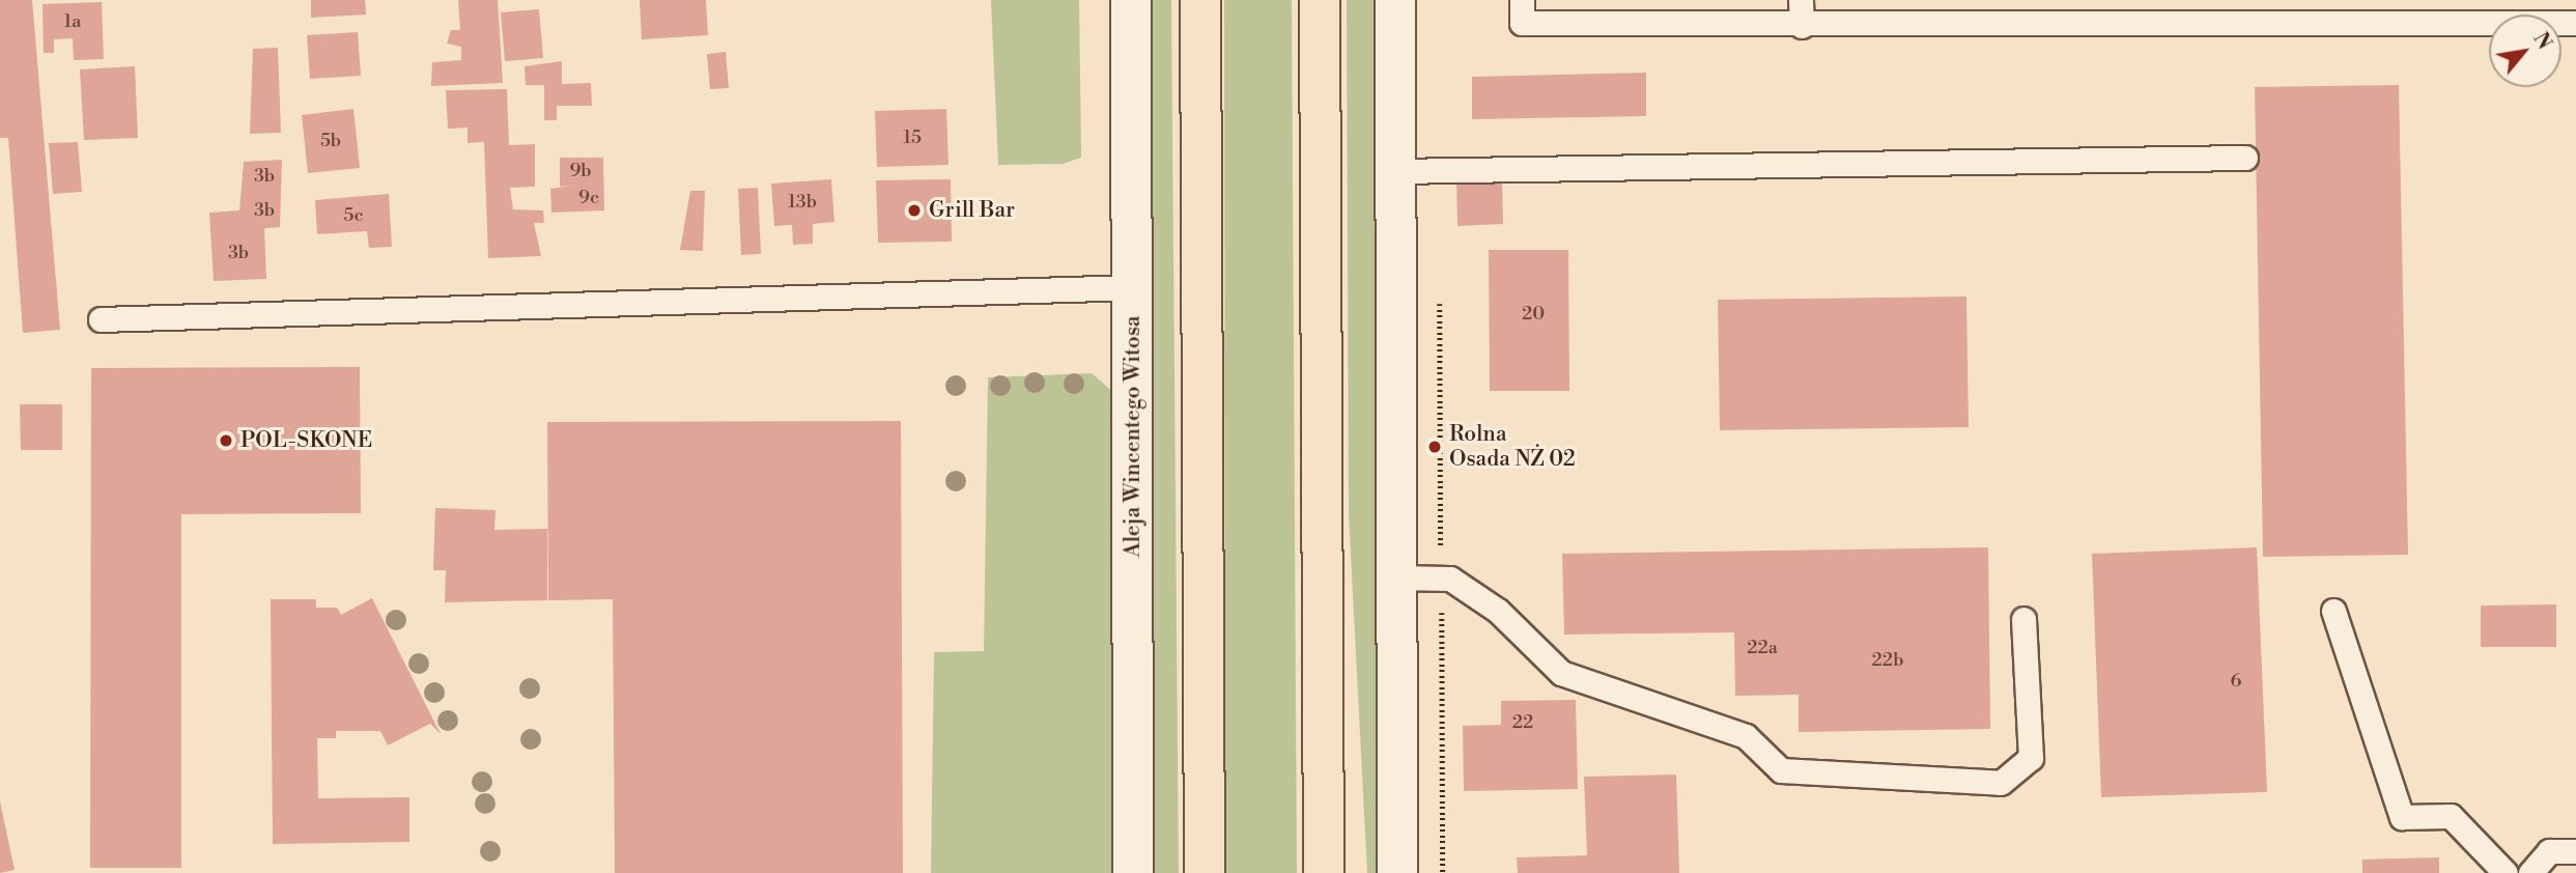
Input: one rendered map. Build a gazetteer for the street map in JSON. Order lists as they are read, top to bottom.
{
  "streets": {
    "street": ["Aleja Wincentego Witosa"]
  },
  "places": ["Grill Bar", "POL-SKONE", "Rolna Osada NŻ 02"],
  "house_numbers": [
    "1a",
    "15",
    "5b",
    "9b",
    "3b",
    "9c",
    "13b",
    "3b",
    "5c",
    "3b",
    "20",
    "22a",
    "22b",
    "6",
    "22"
  ],
  "north": "top right"
}
